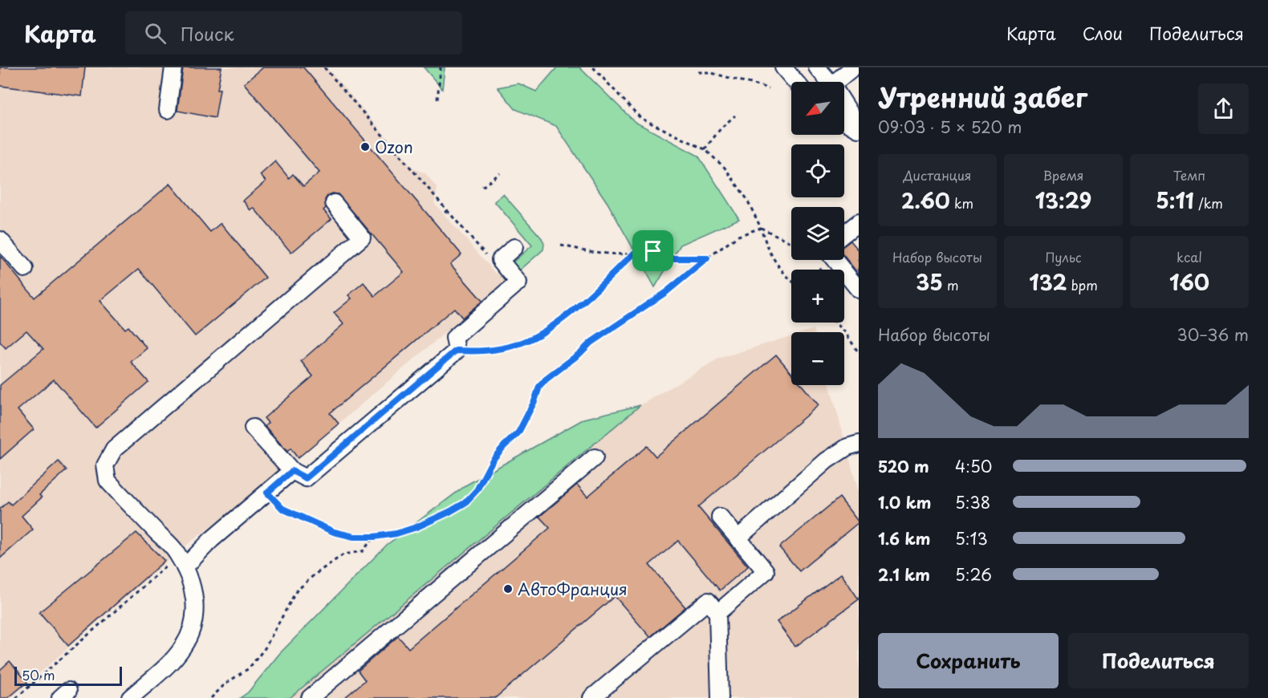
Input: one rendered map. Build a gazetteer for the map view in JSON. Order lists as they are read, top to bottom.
{
  "places": ["Ozon", "АвтоФранция"],
  "scale_bar": "50 m",
  "north": "bottom left",
  "page": {
    "header": "Карта",
    "search": "Поиск",
    "nav": ["Карта", "Слои", "Поделиться"],
    "heading": ["Утренний забег", "09:03 · 5 × 520 m"],
    "map_buttons": ["+", "−"],
    "stats": [
      ["Дистанция", "2.60 km"],
      ["Время", "13:29"],
      ["Темп", "5:11 /km"],
      ["Набор высоты", "35 m"],
      ["Пульс", "132 bpm"],
      ["kcal", "160"]
    ],
    "chart": ["Набор высоты", "30–36 m"],
    "list": [
      {
        "name": "520 m",
        "note": "4:50"
      },
      {
        "name": "1.0 km",
        "note": "5:38"
      },
      {
        "name": "1.6 km",
        "note": "5:13"
      },
      {
        "name": "2.1 km",
        "note": "5:26"
      }
    ],
    "buttons": ["Сохранить", "Поделиться"],
    "scale": "50 m"
  }
}
